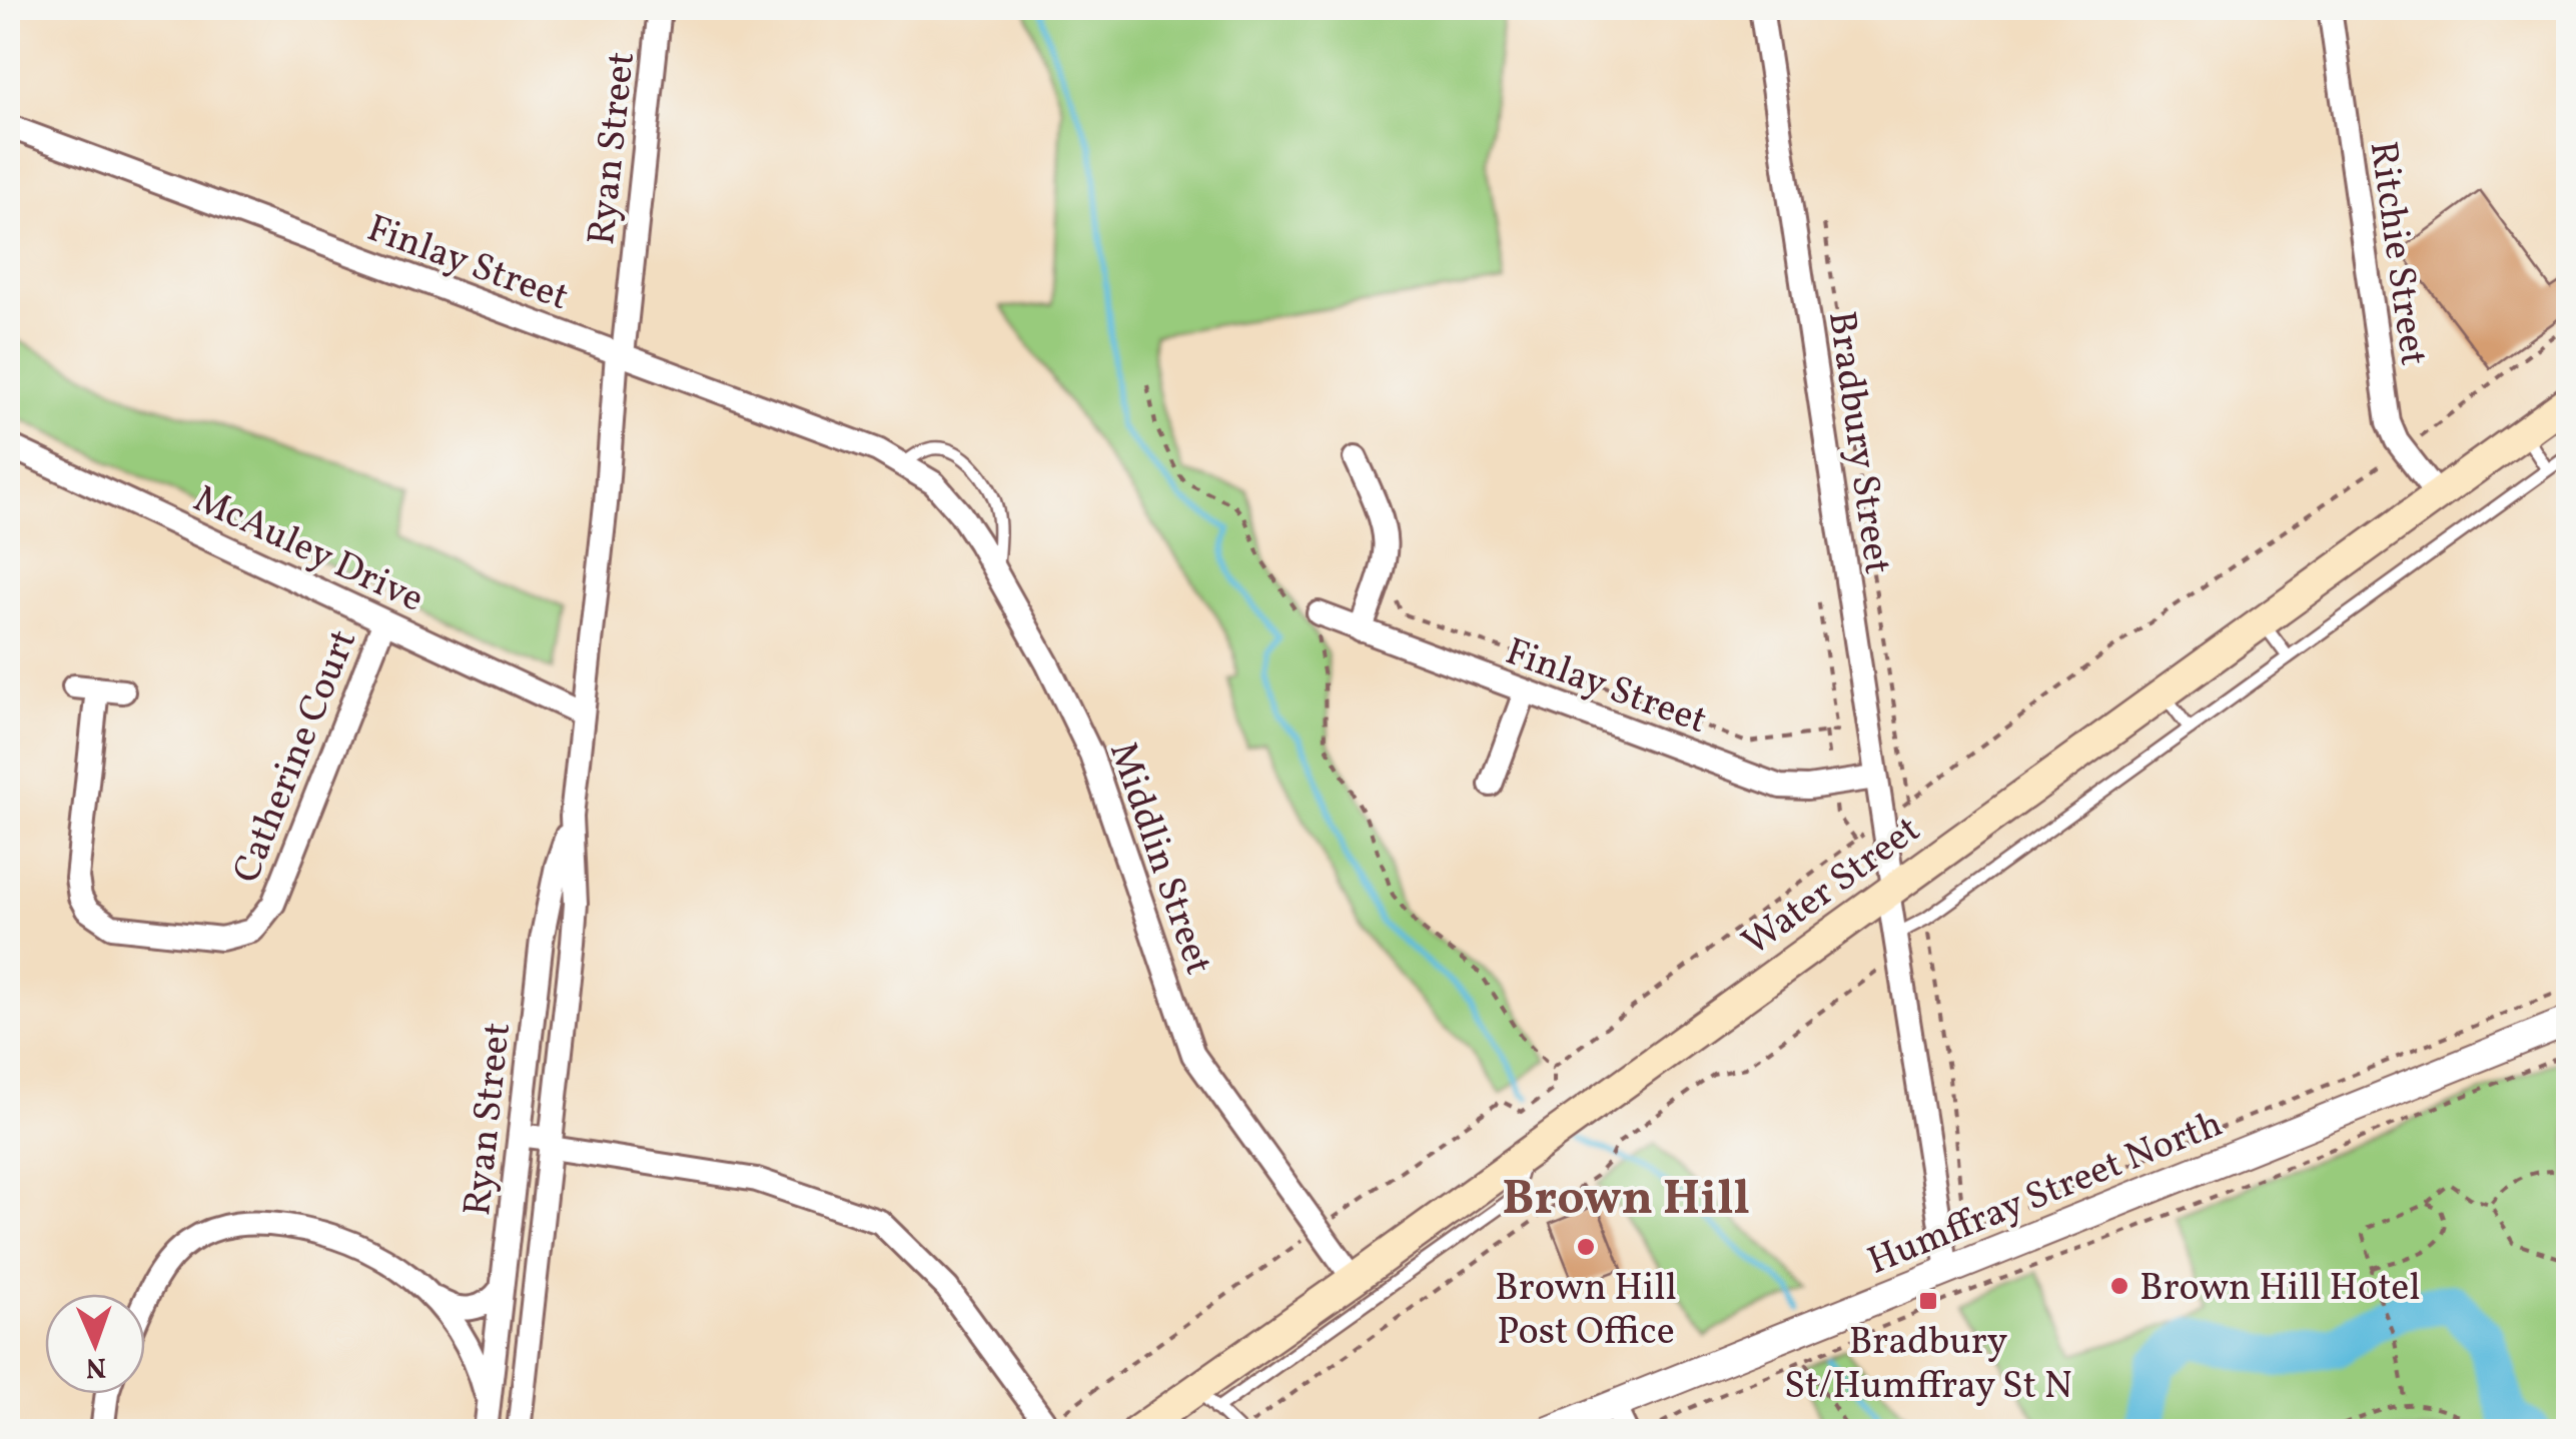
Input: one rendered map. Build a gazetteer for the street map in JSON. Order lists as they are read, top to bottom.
{
  "streets": {
    "main road": ["Water Street"],
    "street": [
      "Ryan Street",
      "Ritchie Street",
      "Finlay Street",
      "Bradbury Street",
      "McAuley Drive",
      "Catherine Court",
      "Middlin Street",
      "Humffray Street North"
    ]
  },
  "crossings": [
    ["Ryan Street", "Finlay Street"],
    ["Ryan Street", "McAuley Drive"],
    ["Ritchie Street", "Water Street"],
    ["Finlay Street", "Bradbury Street"],
    ["Finlay Street", "Middlin Street"],
    ["Bradbury Street", "Water Street"],
    ["Bradbury Street", "Humffray Street North"],
    ["McAuley Drive", "Catherine Court"],
    ["Middlin Street", "Water Street"]
  ],
  "districts": ["Brown Hill"],
  "places": {
    "other": ["Brown Hill Post Office", "Brown Hill Hotel"],
    "transit": ["Bradbury St/Humffray St N"]
  },
  "north": "bottom"
}
